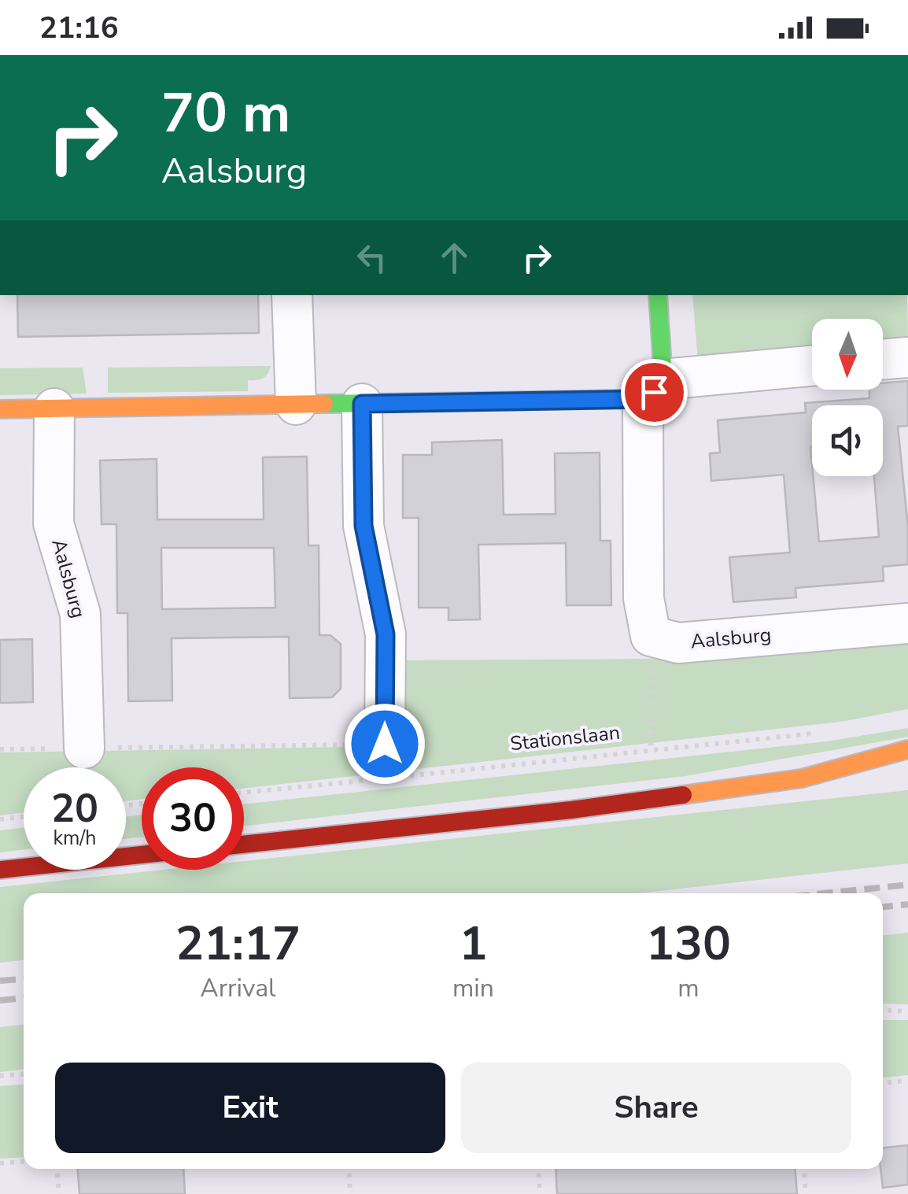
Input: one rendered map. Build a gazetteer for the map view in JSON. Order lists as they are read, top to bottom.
{
  "streets": {
    "street": ["Aalsburg"],
    "path": ["Stationslaan"]
  },
  "north": "bottom",
  "page": {
    "status": "21:16",
    "turn": ["70 m", "Aalsburg"],
    "speed": "20 km/h",
    "limit": "30",
    "eta": [
      "21:17",
      "Arrival",
      "1",
      "min",
      "130",
      "m"
    ],
    "buttons": ["Exit", "Share"]
  }
}
